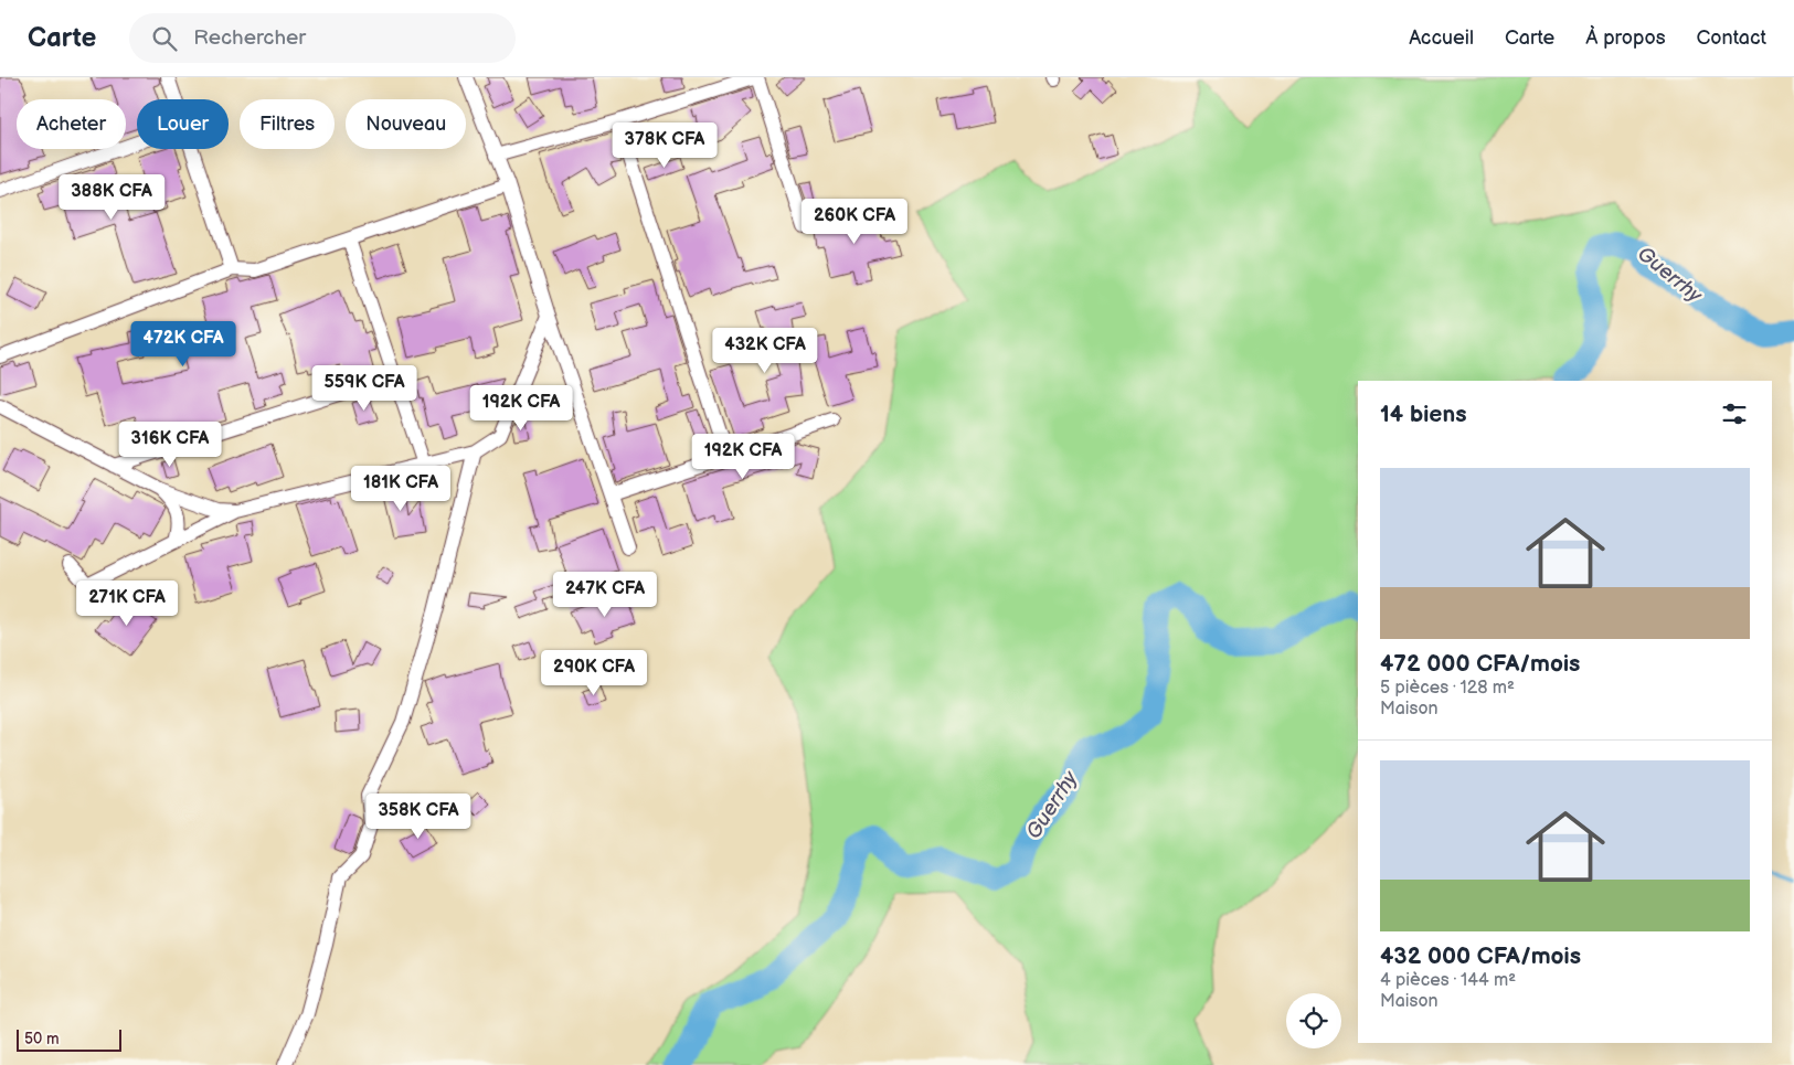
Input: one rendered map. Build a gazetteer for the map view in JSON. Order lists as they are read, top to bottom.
{
  "water": ["Guerrhy"],
  "scale_bar": "50 m",
  "page": {
    "header": "Carte",
    "search": "Rechercher",
    "nav": [
      "Accueil",
      "Carte",
      "À propos",
      "Contact"
    ],
    "chip": [
      "Acheter",
      "Louer",
      "Filtres",
      "Nouveau"
    ],
    "price": [
      "378K CFA",
      "388K CFA",
      "260K CFA",
      "472K CFA",
      "432K CFA",
      "559K CFA",
      "192K CFA",
      "316K CFA",
      "192K CFA",
      "181K CFA",
      "247K CFA",
      "271K CFA",
      "290K CFA",
      "358K CFA"
    ],
    "heading": "14 biens",
    "list": [
      {
        "name": "472 000 CFA/mois",
        "note": "5 pièces · 128 m² · Maison"
      },
      {
        "name": "432 000 CFA/mois",
        "note": "4 pièces · 144 m² · Maison"
      }
    ],
    "scale": "50 m"
  }
}
